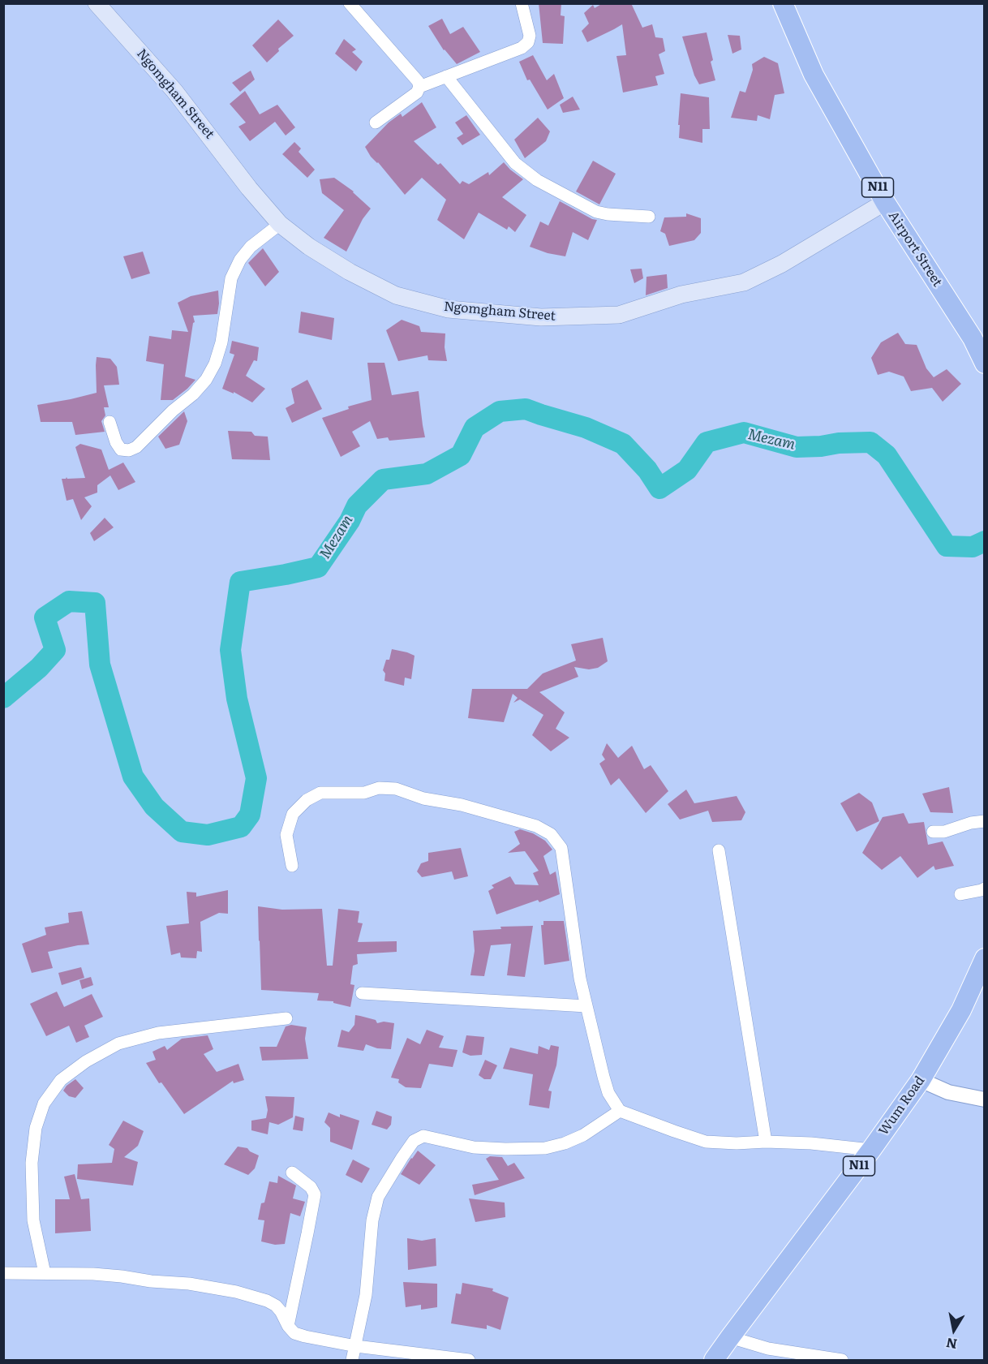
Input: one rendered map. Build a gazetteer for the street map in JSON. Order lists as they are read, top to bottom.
{
  "streets": {
    "highway": ["N11", "Airport Street", "Wum Road"],
    "main road": ["Ngomgham Street"]
  },
  "crossings": [
    ["Ngomgham Street", "Airport Street"]
  ],
  "water": ["Mezam"],
  "north": "bottom"
}
